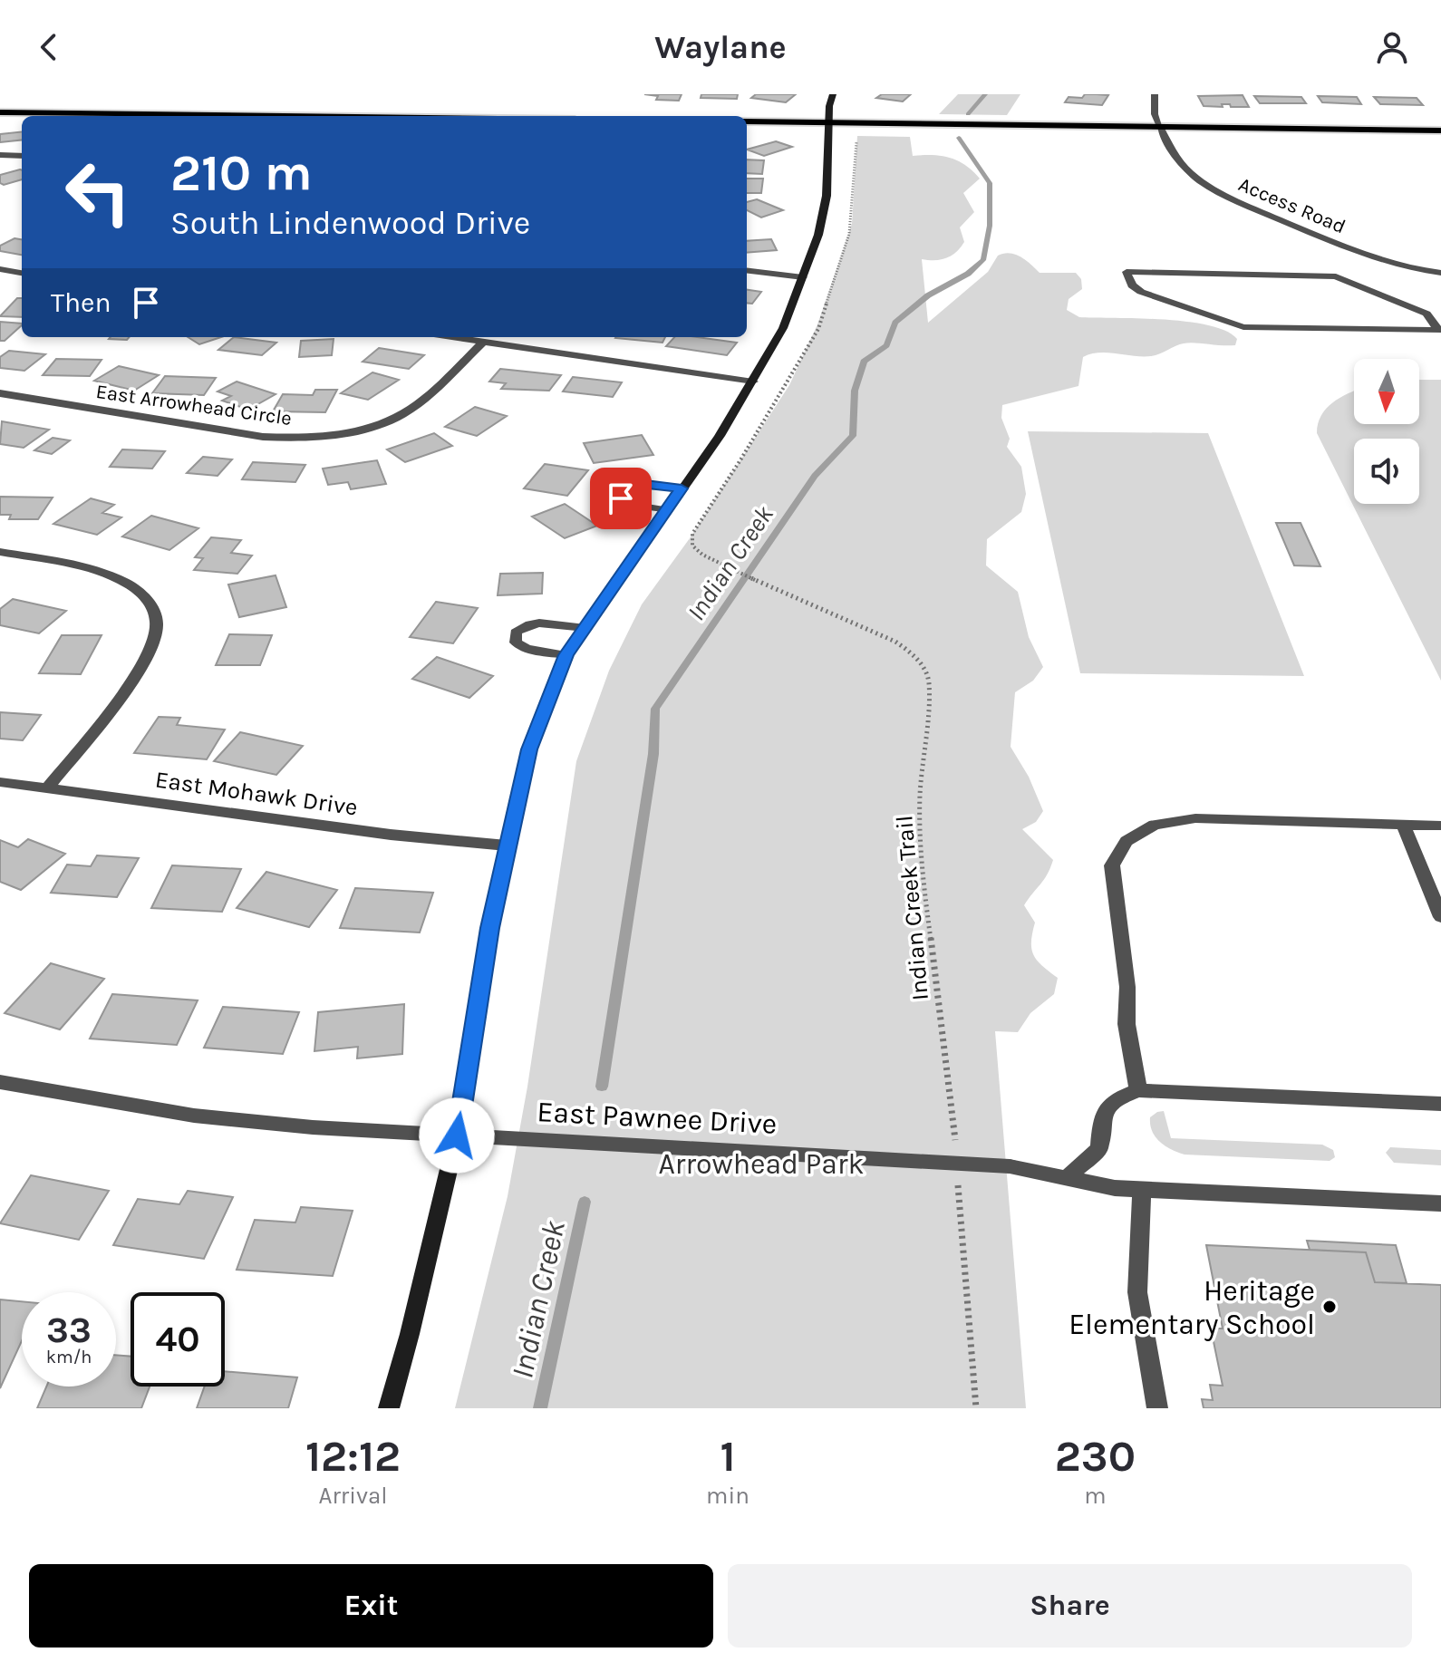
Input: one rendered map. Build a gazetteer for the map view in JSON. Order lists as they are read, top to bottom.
{
  "streets": {
    "street": [
      "Access Road",
      "East Arrowhead Circle",
      "East Mohawk Drive",
      "East Pawnee Drive"
    ],
    "path": ["Indian Creek Trail"]
  },
  "crossings": [
    ["Indian Creek Trail", "East Pawnee Drive"]
  ],
  "water": ["Indian Creek"],
  "parks": ["Arrowhead Park"],
  "places": ["Heritage Elementary School"],
  "north": "bottom",
  "page": {
    "header": "Waylane",
    "turn": ["210 m", "South Lindenwood Drive"],
    "then": "Then",
    "speed": "33 km/h",
    "limit": "40",
    "eta": [
      "12:12",
      "Arrival",
      "1",
      "min",
      "230",
      "m"
    ],
    "buttons": ["Exit", "Share"]
  }
}
